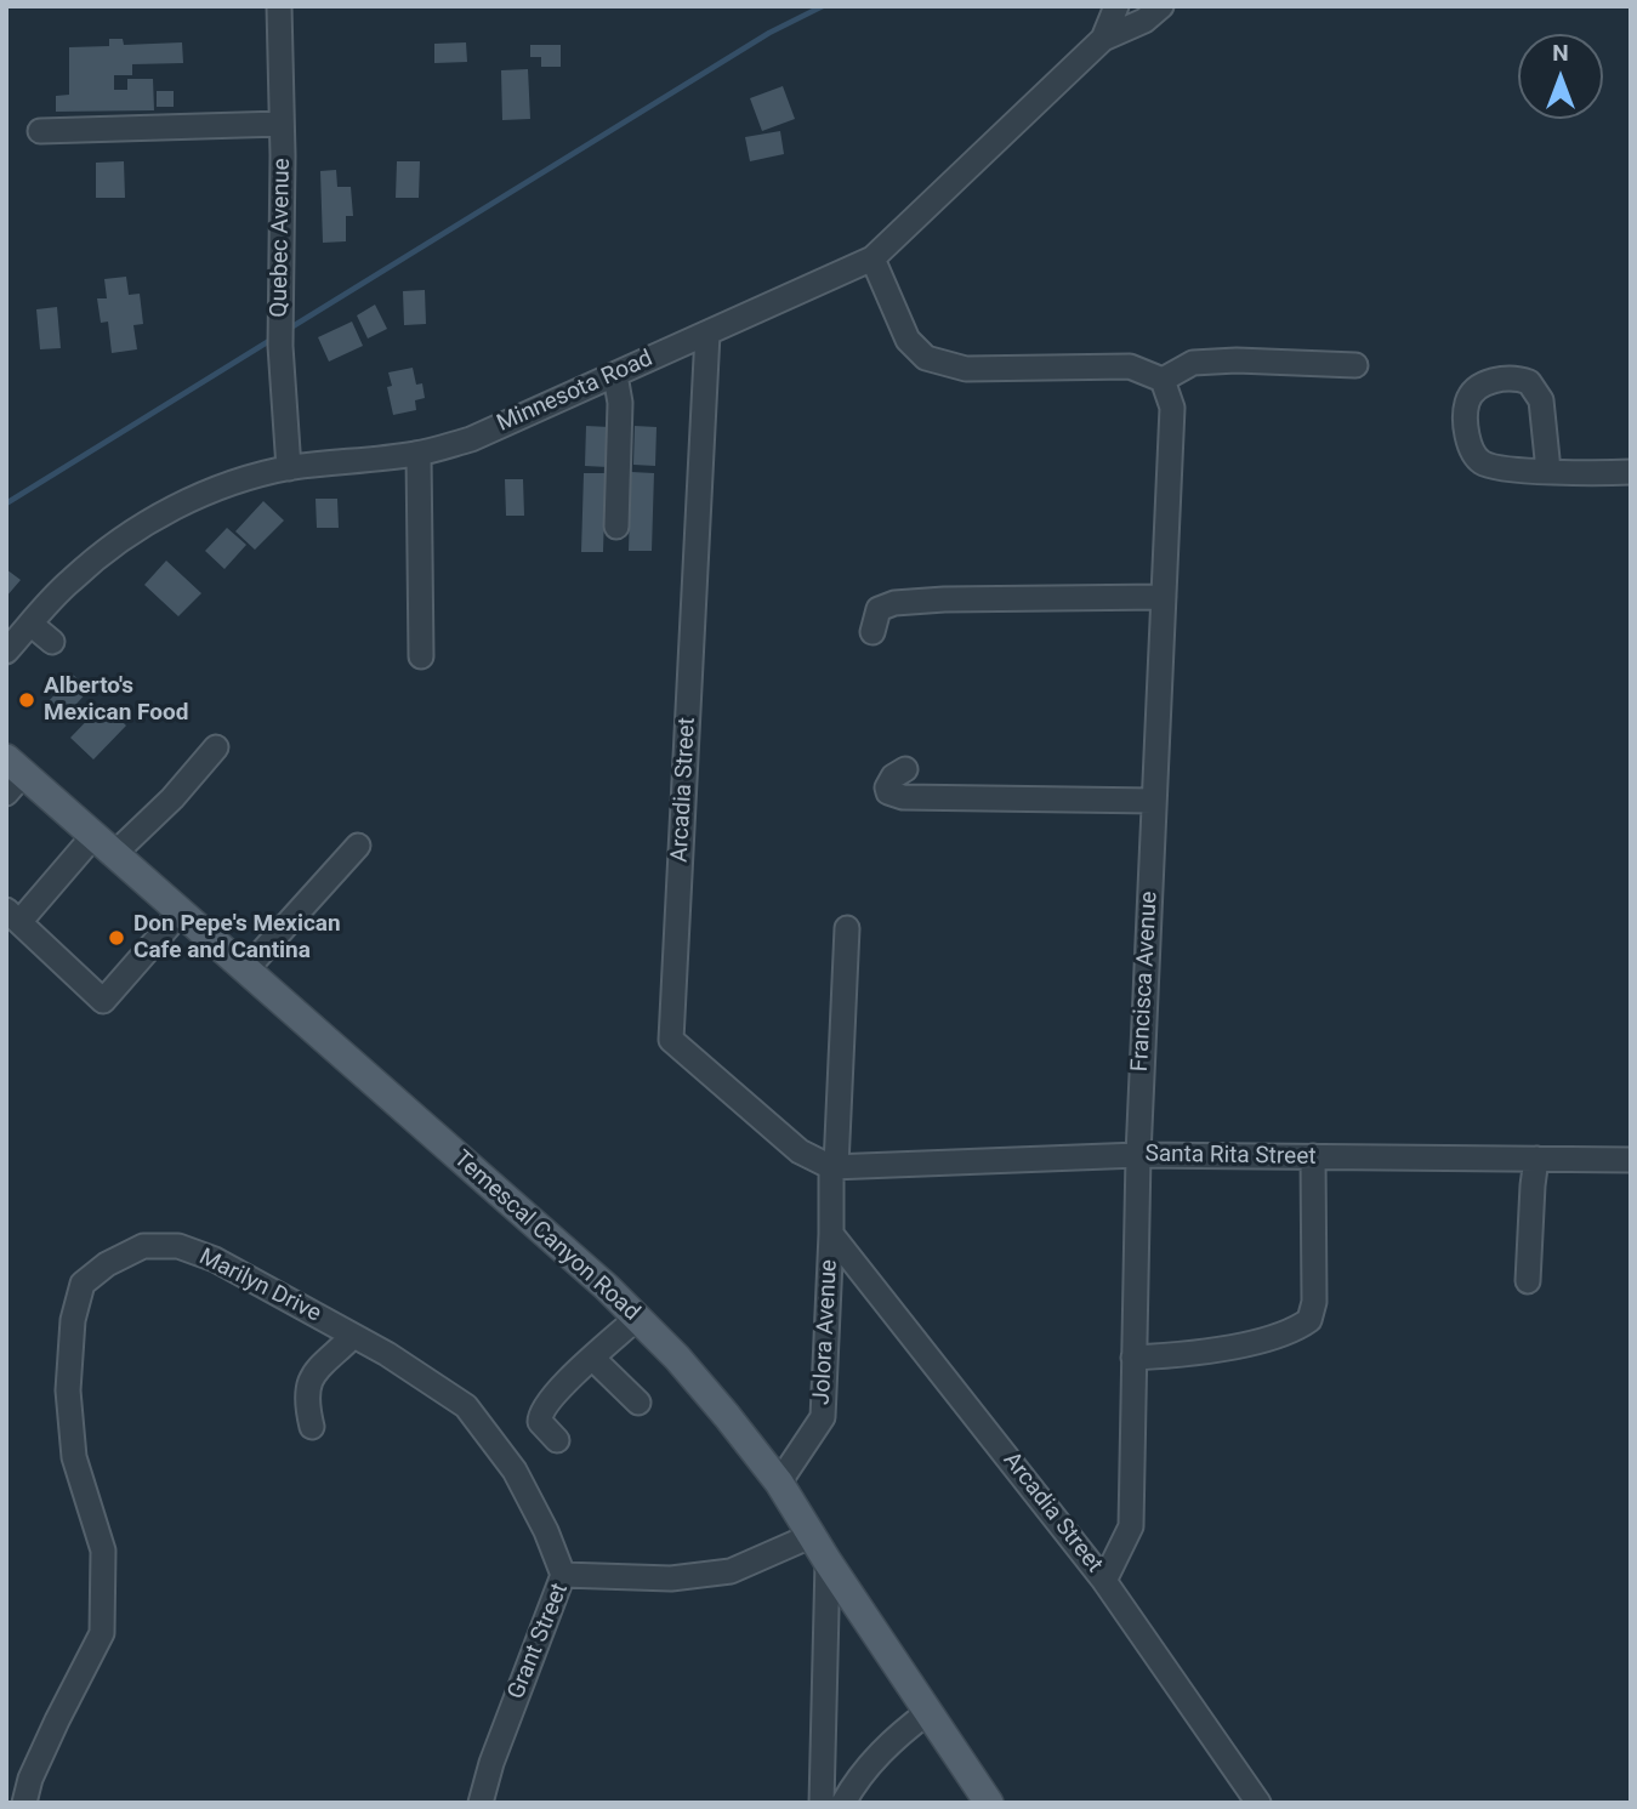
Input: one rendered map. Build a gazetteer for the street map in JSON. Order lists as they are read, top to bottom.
{
  "streets": {
    "main road": ["Temescal Canyon Road"],
    "street": [
      "Quebec Avenue",
      "Minnesota Road",
      "Arcadia Street",
      "Francisca Avenue",
      "Santa Rita Street",
      "Marilyn Drive",
      "Jolora Avenue",
      "Grant Street"
    ]
  },
  "crossings": [
    ["Quebec Avenue", "Minnesota Road"],
    ["Minnesota Road", "Arcadia Street"],
    ["Arcadia Street", "Francisca Avenue"],
    ["Arcadia Street", "Santa Rita Street"],
    ["Arcadia Street", "Jolora Avenue"],
    ["Francisca Avenue", "Santa Rita Street"],
    ["Santa Rita Street", "Jolora Avenue"],
    ["Temescal Canyon Road", "Jolora Avenue"],
    ["Temescal Canyon Road", "Grant Street"],
    ["Marilyn Drive", "Grant Street"]
  ],
  "places": ["Alberto's Mexican Food", "Don Pepe's Mexican Cafe and Cantina"],
  "north": "top"
}
